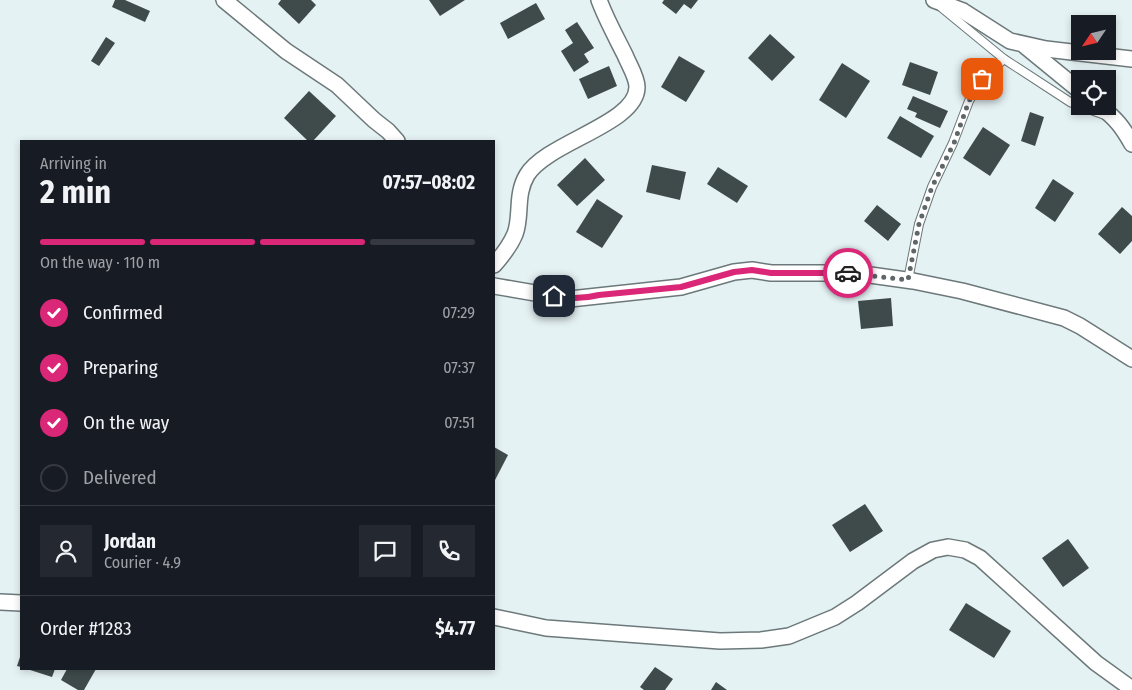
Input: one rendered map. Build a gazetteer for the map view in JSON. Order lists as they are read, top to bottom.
{
  "north": "bottom left",
  "page": {
    "heading": ["2 min", "Arriving in", "07:57–08:02"],
    "panel": [
      "Jordan",
      "Courier · 4.9",
      "Order #1283",
      "$4.77"
    ],
    "bar": "On the way · 110 m",
    "list": [
      ["Confirmed", "07:29"],
      ["Preparing", "07:37"],
      ["On the way", "07:51"],
      "Delivered"
    ]
  }
}
